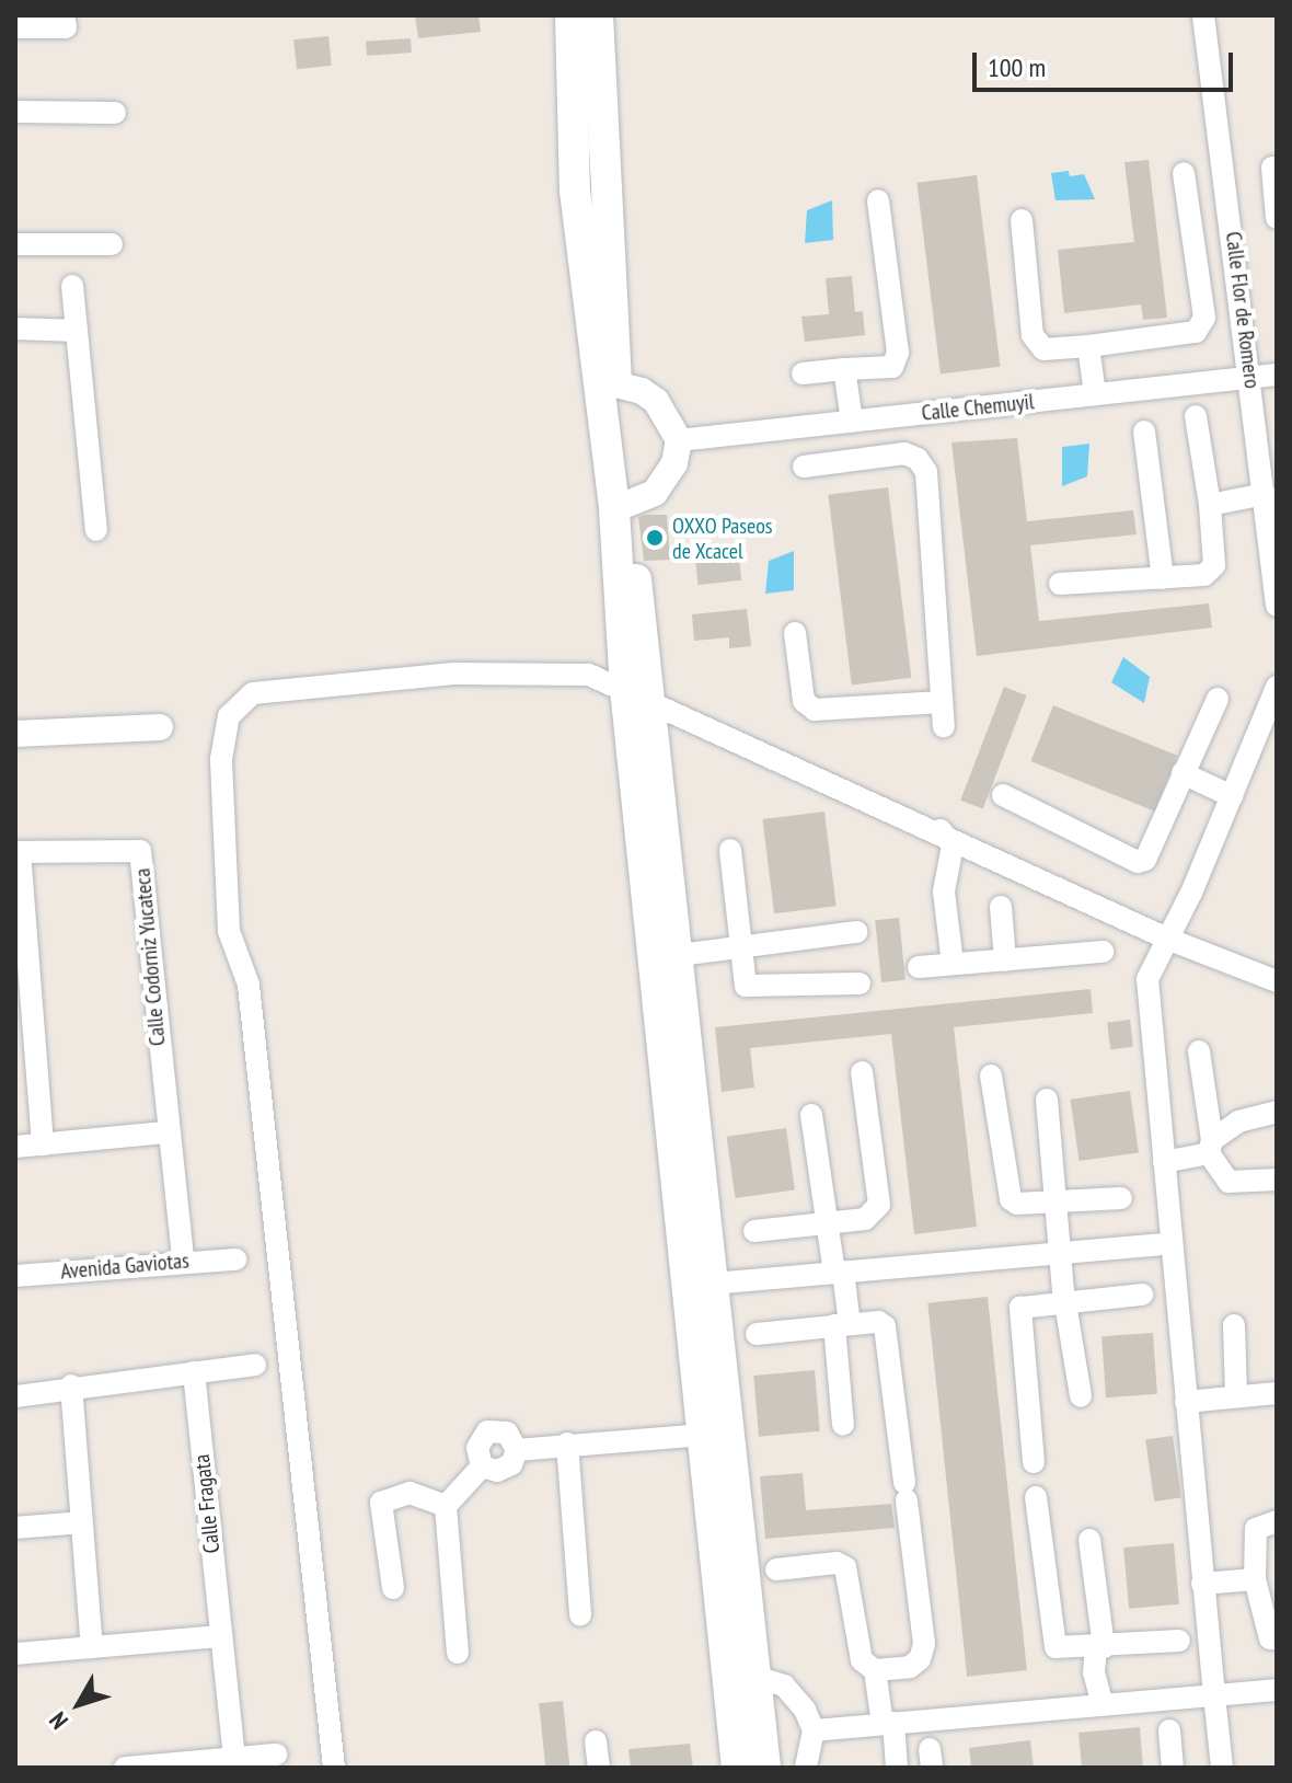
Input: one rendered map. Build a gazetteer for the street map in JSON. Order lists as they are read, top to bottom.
{
  "streets": {
    "street": [
      "Calle Flor de Romero",
      "Calle Chemuyil",
      "Calle Codorniz Yucateca",
      "Avenida Gaviotas",
      "Calle Fragata"
    ]
  },
  "crossings": [
    ["Calle Flor de Romero", "Calle Chemuyil"],
    ["Calle Codorniz Yucateca", "Avenida Gaviotas"]
  ],
  "places": ["OXXO Paseos de Xcacel"],
  "scale_bar": "100 m",
  "north": "bottom left"
}
